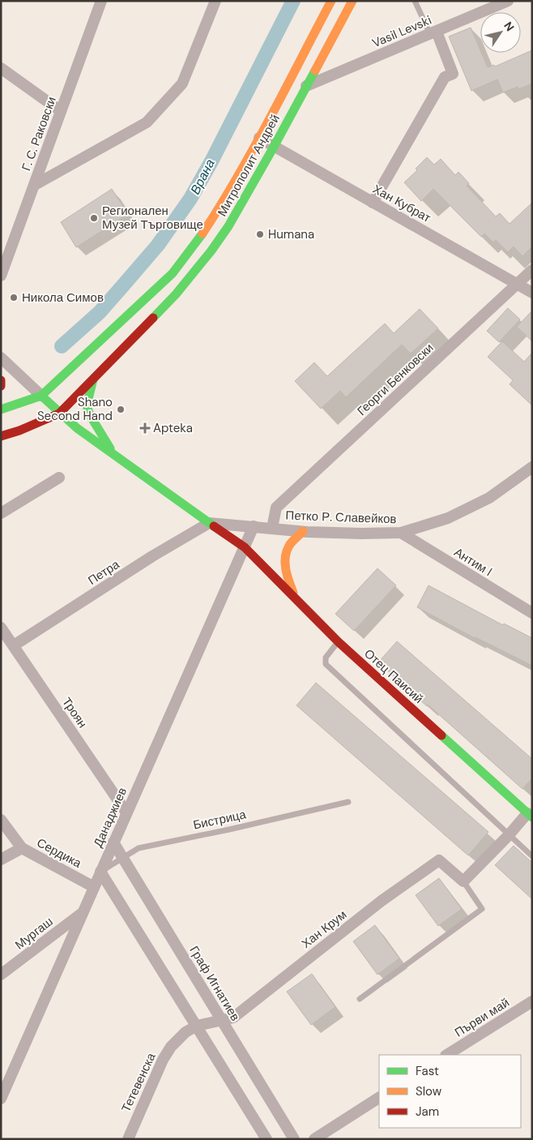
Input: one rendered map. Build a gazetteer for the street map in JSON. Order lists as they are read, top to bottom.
{
  "streets": {
    "main road": ["Митрополит Андрей", "Отец Паисий"],
    "street": [
      "Vasil Levski",
      "Г. С. Раковски",
      "Хан Кубрат",
      "Георги Бенковски",
      "Петко Р. Славейков",
      "Антим I",
      "Петра",
      "Троян",
      "Данаджиев",
      "Сердика",
      "Хан Крум",
      "Мургаш",
      "Граф Игнатиев",
      "Първи май",
      "Тетевенска"
    ],
    "lane": ["Бистрица"]
  },
  "crossings": [
    ["Vasil Levski", "Митрополит Андрей"],
    ["Митрополит Андрей", "Хан Кубрат"],
    ["Хан Кубрат", "Георги Бенковски"],
    ["Георги Бенковски", "Петко Р. Славейков"],
    ["Петко Р. Славейков", "Антим I"],
    ["Петко Р. Славейков", "Петра"],
    ["Петра", "Троян"],
    ["Отец Паисий", "Данаджиев"],
    ["Троян", "Данаджиев"],
    ["Данаджиев", "Бистрица"],
    ["Данаджиев", "Сердика"],
    ["Данаджиев", "Мургаш"],
    ["Данаджиев", "Граф Игнатиев"],
    ["Бистрица", "Граф Игнатиев"],
    ["Хан Крум", "Граф Игнатиев"],
    ["Хан Крум", "Тетевенска"]
  ],
  "water": ["Врана"],
  "places": {
    "other": [
      "Регионален Музей Търговище",
      "Humana",
      "Никола Симов",
      "Shano Second Hand"
    ],
    "health": ["Apteka"]
  },
  "legend": ["Fast", "Slow", "Jam"],
  "north": "top right"
}
